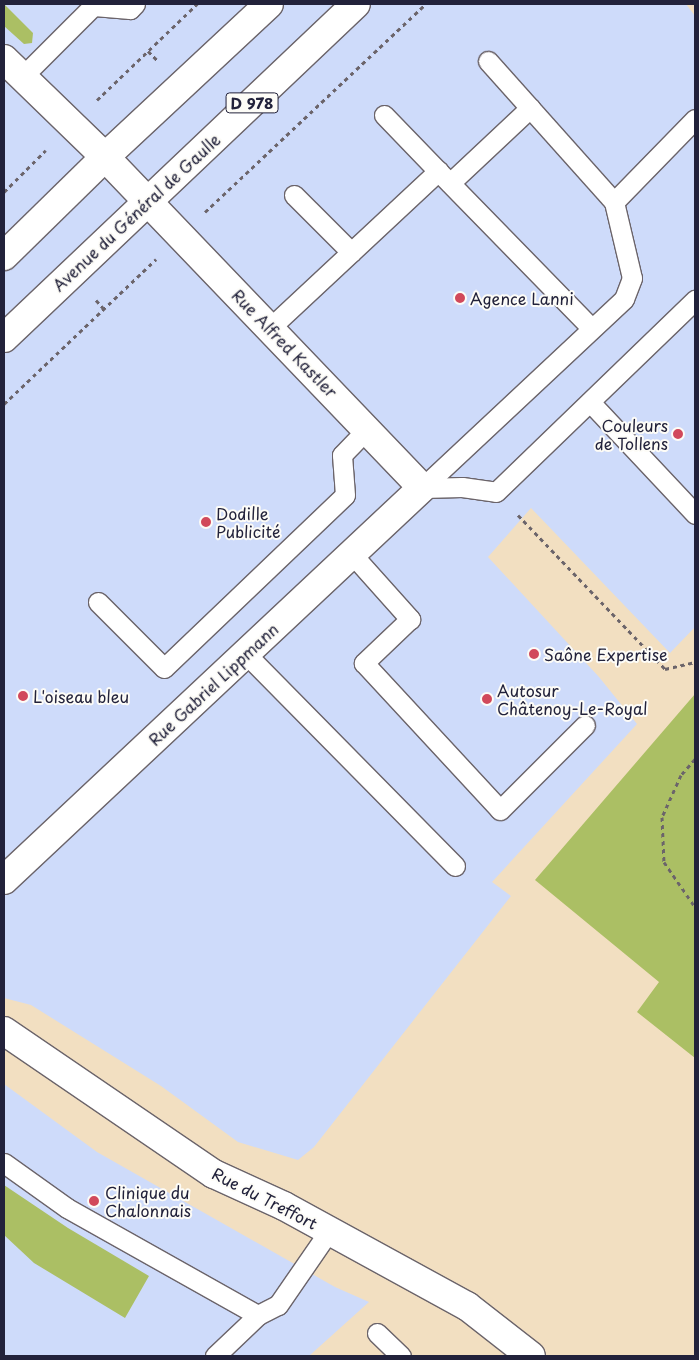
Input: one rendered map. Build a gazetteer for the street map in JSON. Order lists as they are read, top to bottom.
{
  "streets": {
    "street": [
      "D 978",
      "Avenue du Général de Gaulle",
      "Rue Alfred Kastler",
      "Rue Gabriel Lippmann",
      "Rue du Treffort"
    ]
  },
  "crossings": [
    ["Avenue du Général de Gaulle", "Rue Alfred Kastler"],
    ["Rue Alfred Kastler", "Rue Gabriel Lippmann"]
  ],
  "places": [
    "Agence Lanni",
    "Couleurs de Tollens",
    "Dodille Publicité",
    "Saône Expertise",
    "L'oiseau bleu",
    "Autosur Châtenoy-Le-Royal",
    "Clinique du Chalonnais"
  ]
}
